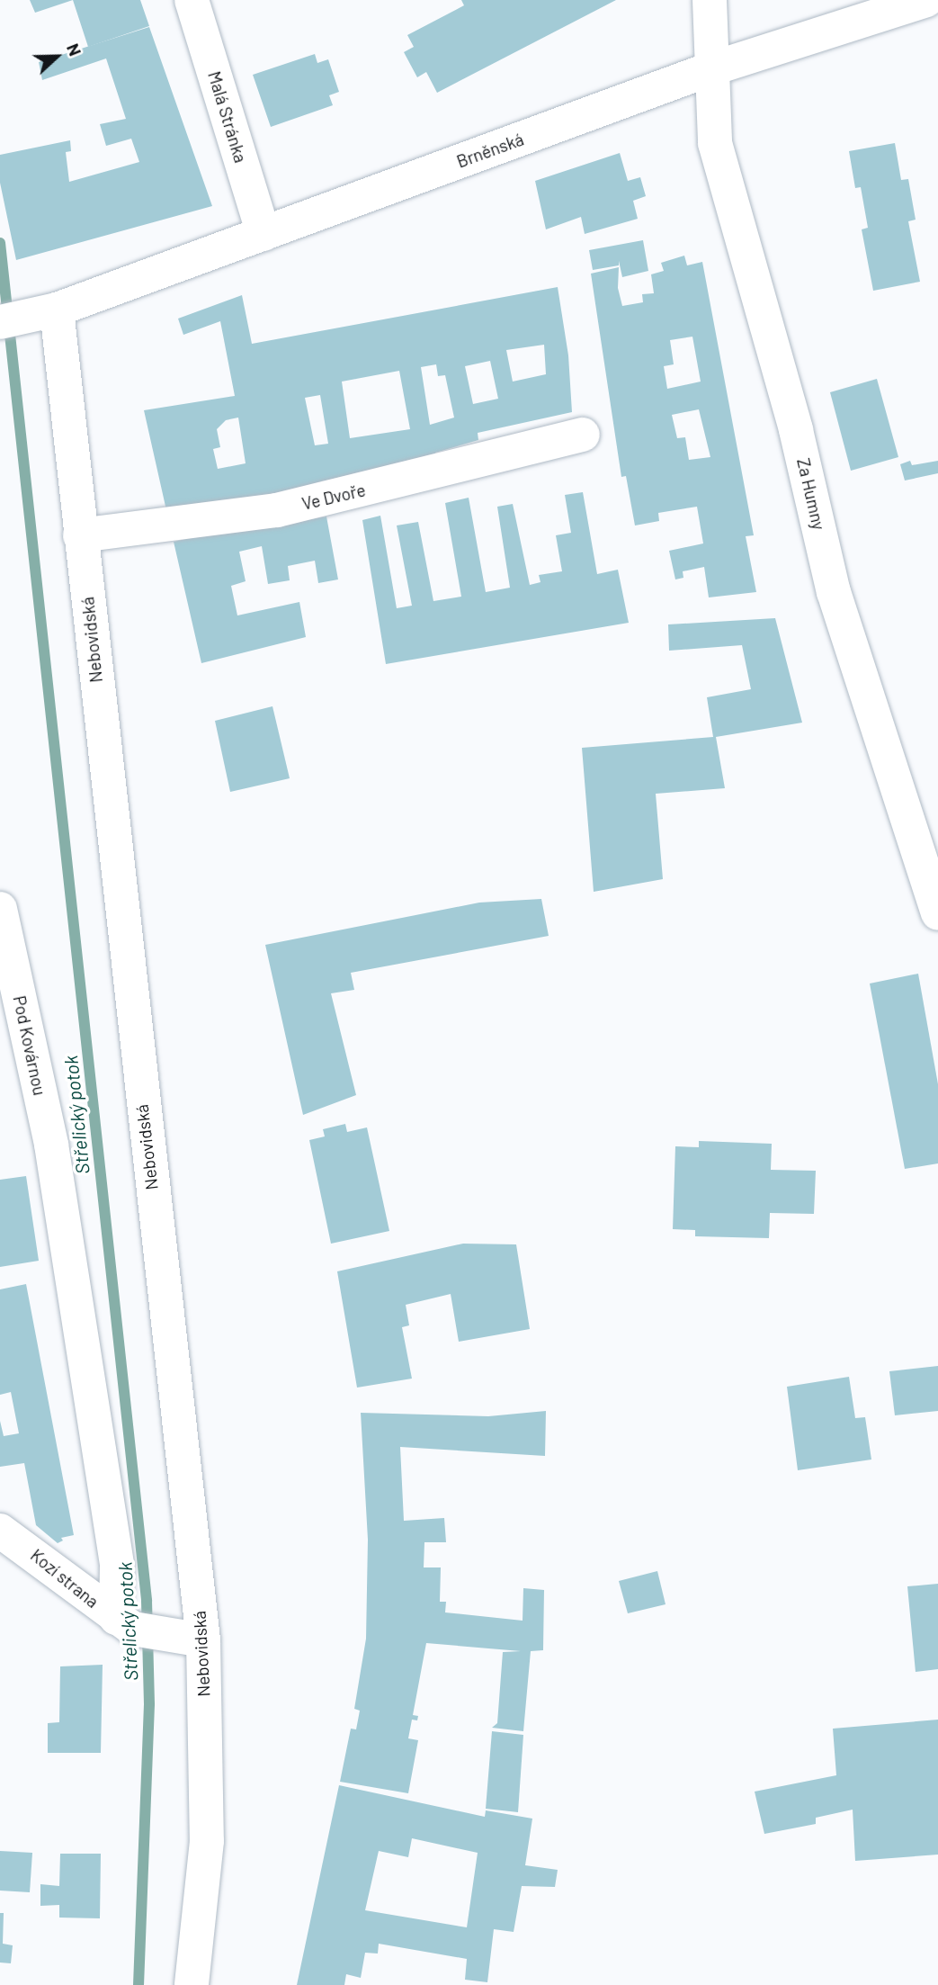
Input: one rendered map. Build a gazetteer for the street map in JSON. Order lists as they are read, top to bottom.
{
  "streets": {
    "street": [
      "Malá Stránka",
      "Brněnská",
      "Za Humny",
      "Ve Dvoře",
      "Nebovidská",
      "Pod Kovárnou",
      "Kozí strana"
    ]
  },
  "crossings": [
    ["Malá Stránka", "Brněnská"],
    ["Brněnská", "Za Humny"],
    ["Brněnská", "Nebovidská"],
    ["Ve Dvoře", "Nebovidská"],
    ["Nebovidská", "Kozí strana"],
    ["Pod Kovárnou", "Kozí strana"]
  ],
  "water": ["Střelický potok"],
  "north": "right"
}
